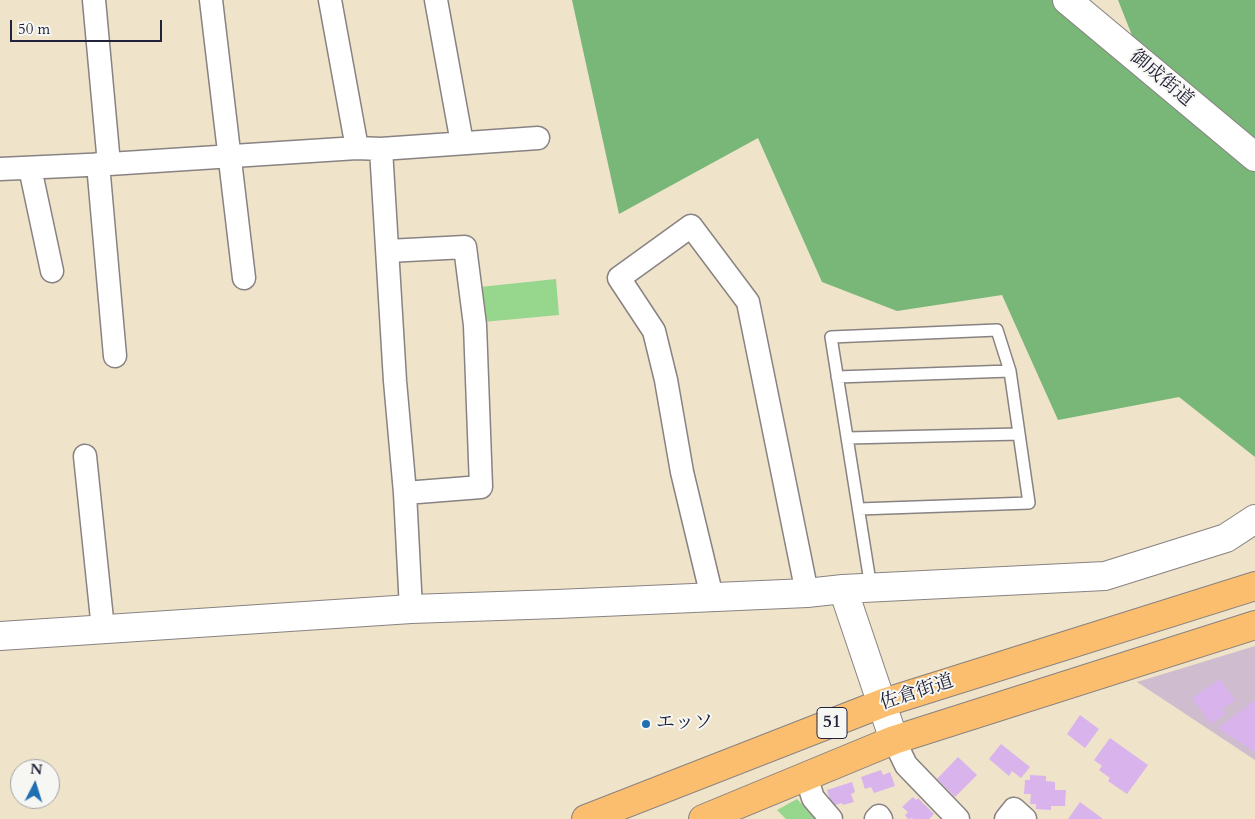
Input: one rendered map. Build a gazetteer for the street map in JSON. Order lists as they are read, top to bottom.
{
  "streets": {
    "highway": ["佐倉街道", "51"],
    "street": ["御成街道"]
  },
  "places": ["エッソ"],
  "scale_bar": "50 m",
  "north": "top"
}
